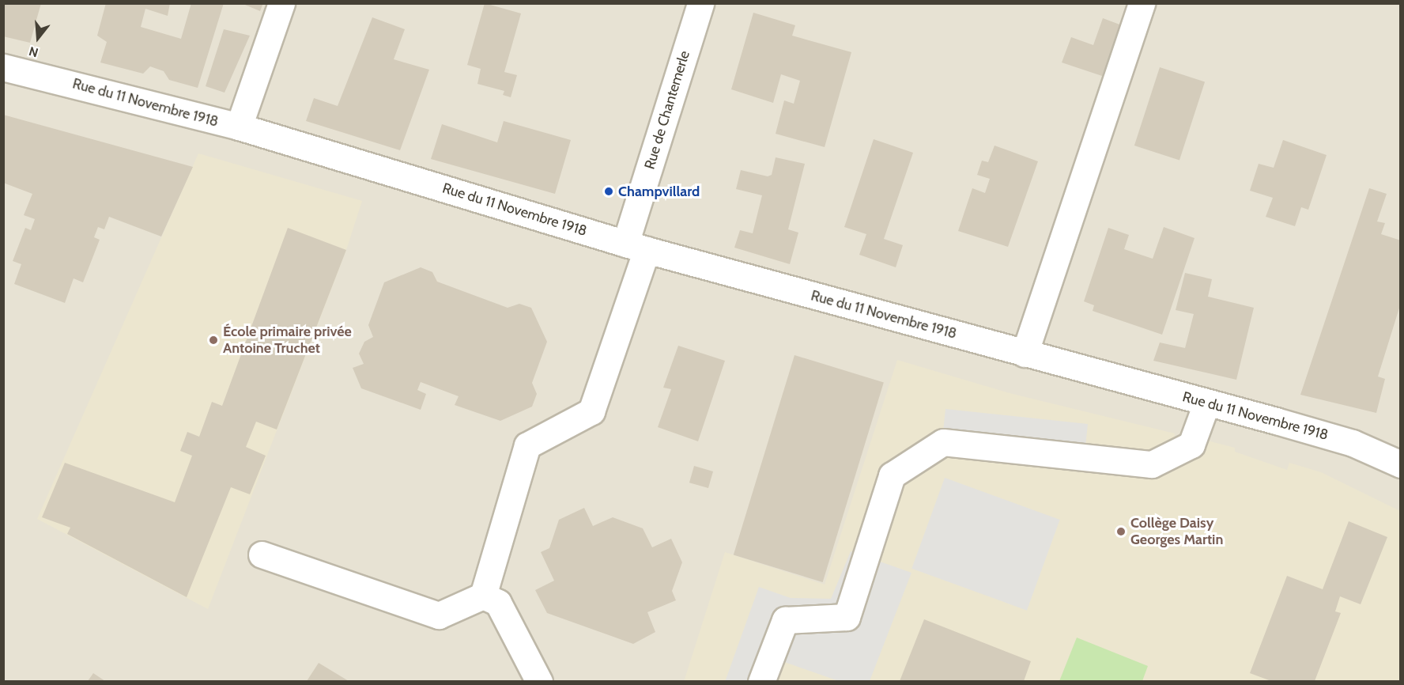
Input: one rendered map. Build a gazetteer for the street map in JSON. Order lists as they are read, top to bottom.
{
  "streets": {
    "street": ["Rue du 11 Novembre 1918", "Rue de Chantemerle"]
  },
  "crossings": [
    ["Rue du 11 Novembre 1918", "Rue de Chantemerle"]
  ],
  "places": ["Champvillard", "École primaire privée Antoine Truchet", "Collège Daisy Georges Martin"],
  "north": "bottom"
}
